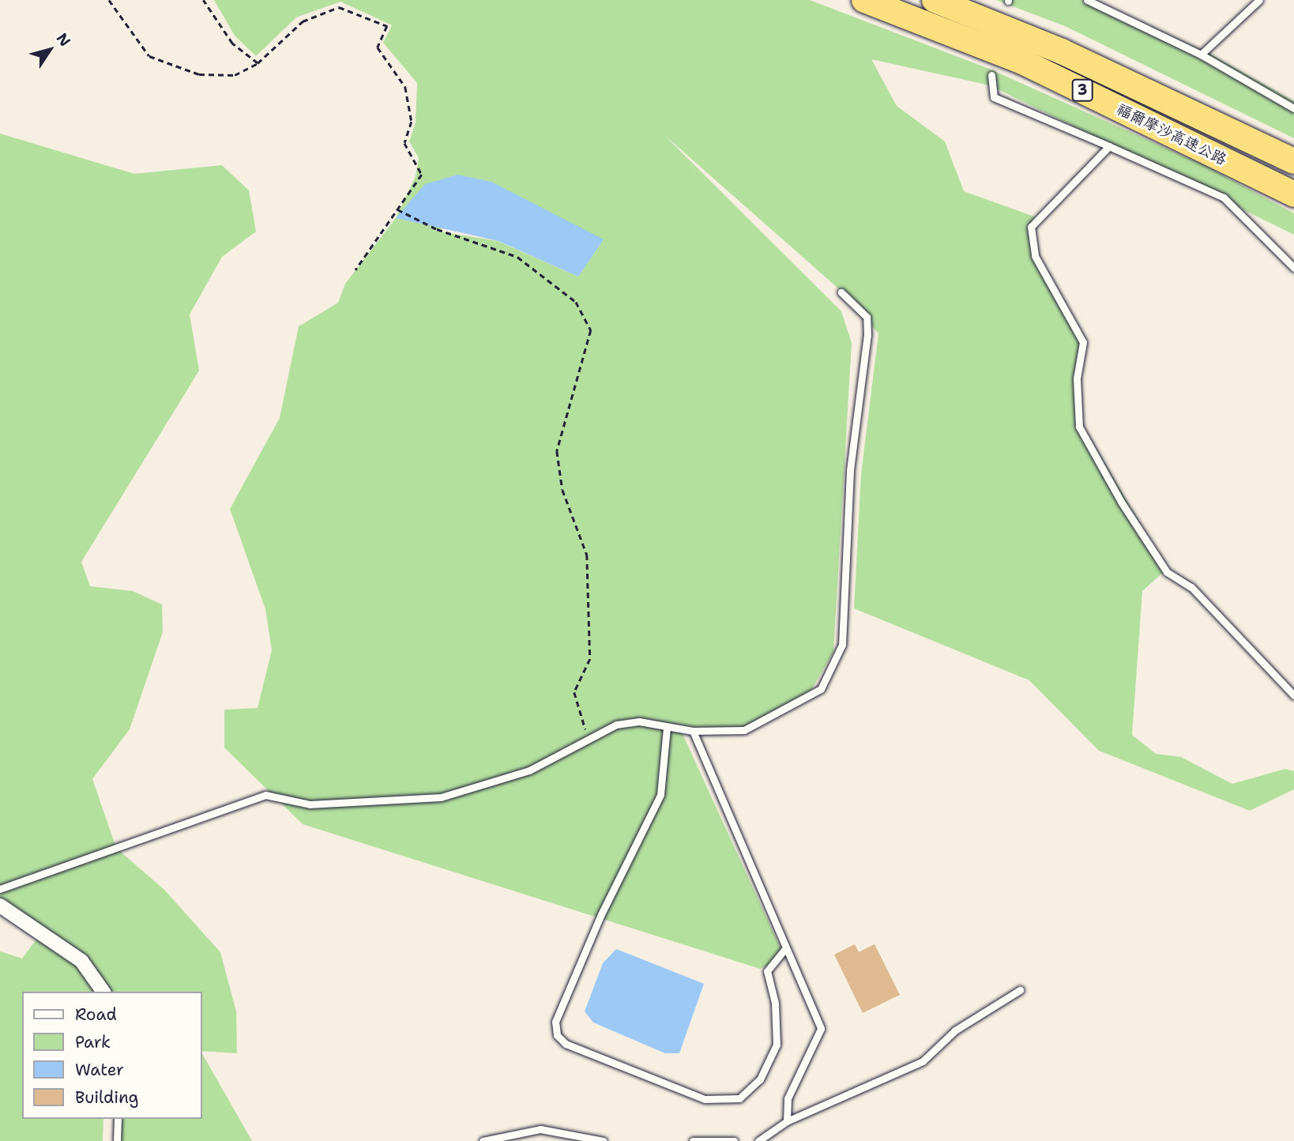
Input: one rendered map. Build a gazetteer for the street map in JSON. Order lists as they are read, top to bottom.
{
  "streets": {
    "highway": ["3", "福爾摩沙高速公路"]
  },
  "legend": [
    "Road",
    "Park",
    "Water",
    "Building"
  ],
  "north": "top right"
}
